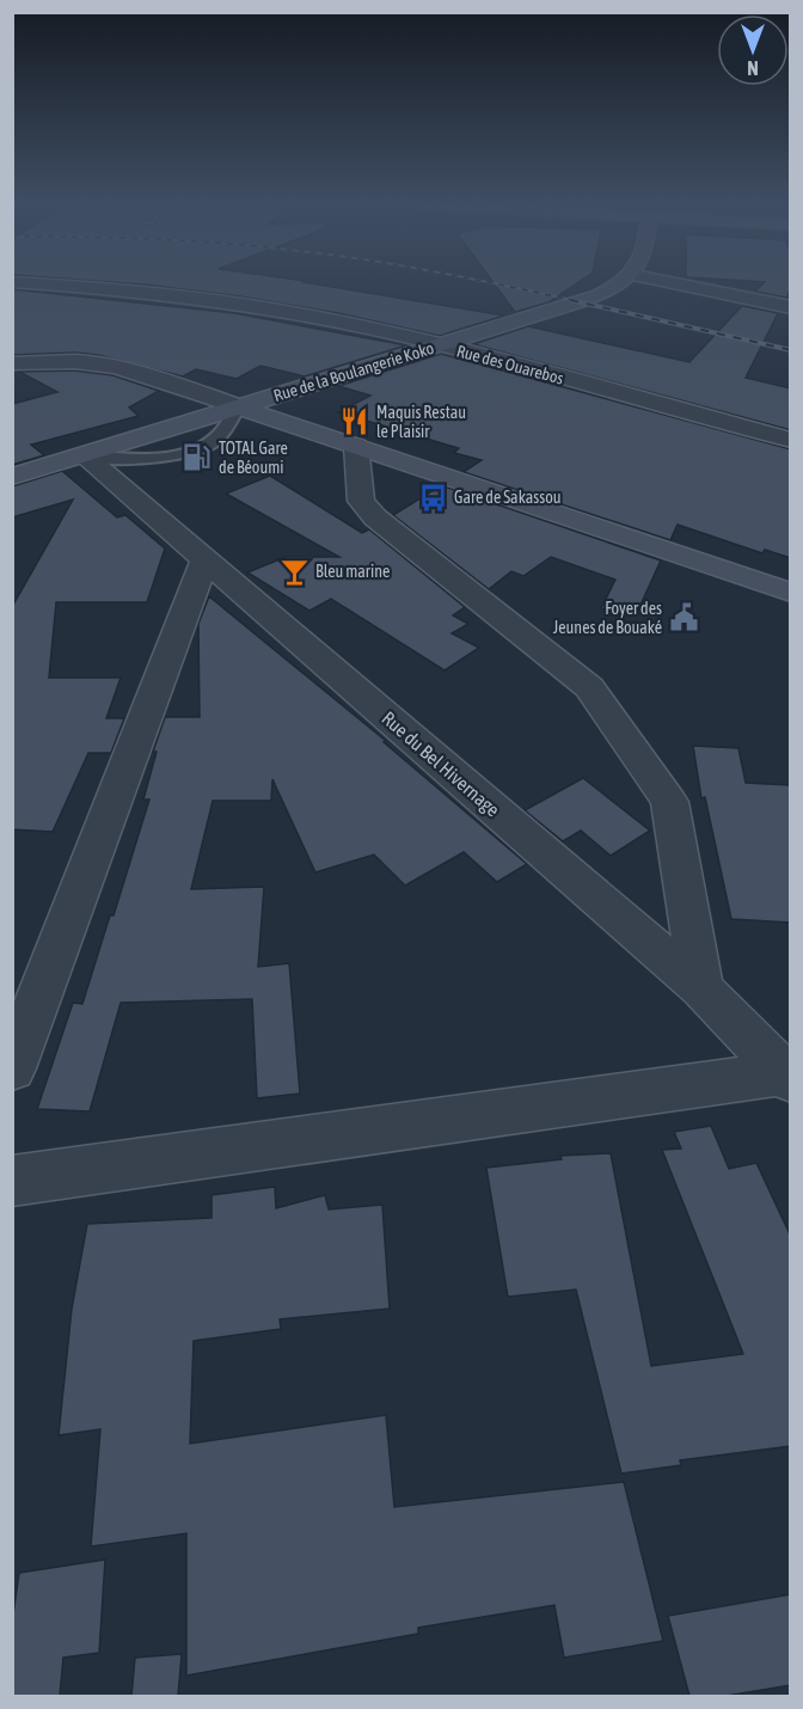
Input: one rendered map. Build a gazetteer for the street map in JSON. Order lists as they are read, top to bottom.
{
  "streets": {
    "street": ["Rue des Ouarebos", "Rue de la Boulangerie Koko", "Rue du Bel Hivernage"]
  },
  "crossings": [
    ["Rue des Ouarebos", "Rue de la Boulangerie Koko"],
    ["Rue de la Boulangerie Koko", "Rue du Bel Hivernage"]
  ],
  "places": {
    "restaurant": ["Maquis Restau le Plaisir"],
    "fuel station": ["TOTAL Gare de Béoumi"],
    "bus stop": ["Gare de Sakassou"],
    "bar": ["Bleu marine"],
    "public building": ["Foyer des Jeunes de Bouaké"]
  },
  "north": "bottom"
}
